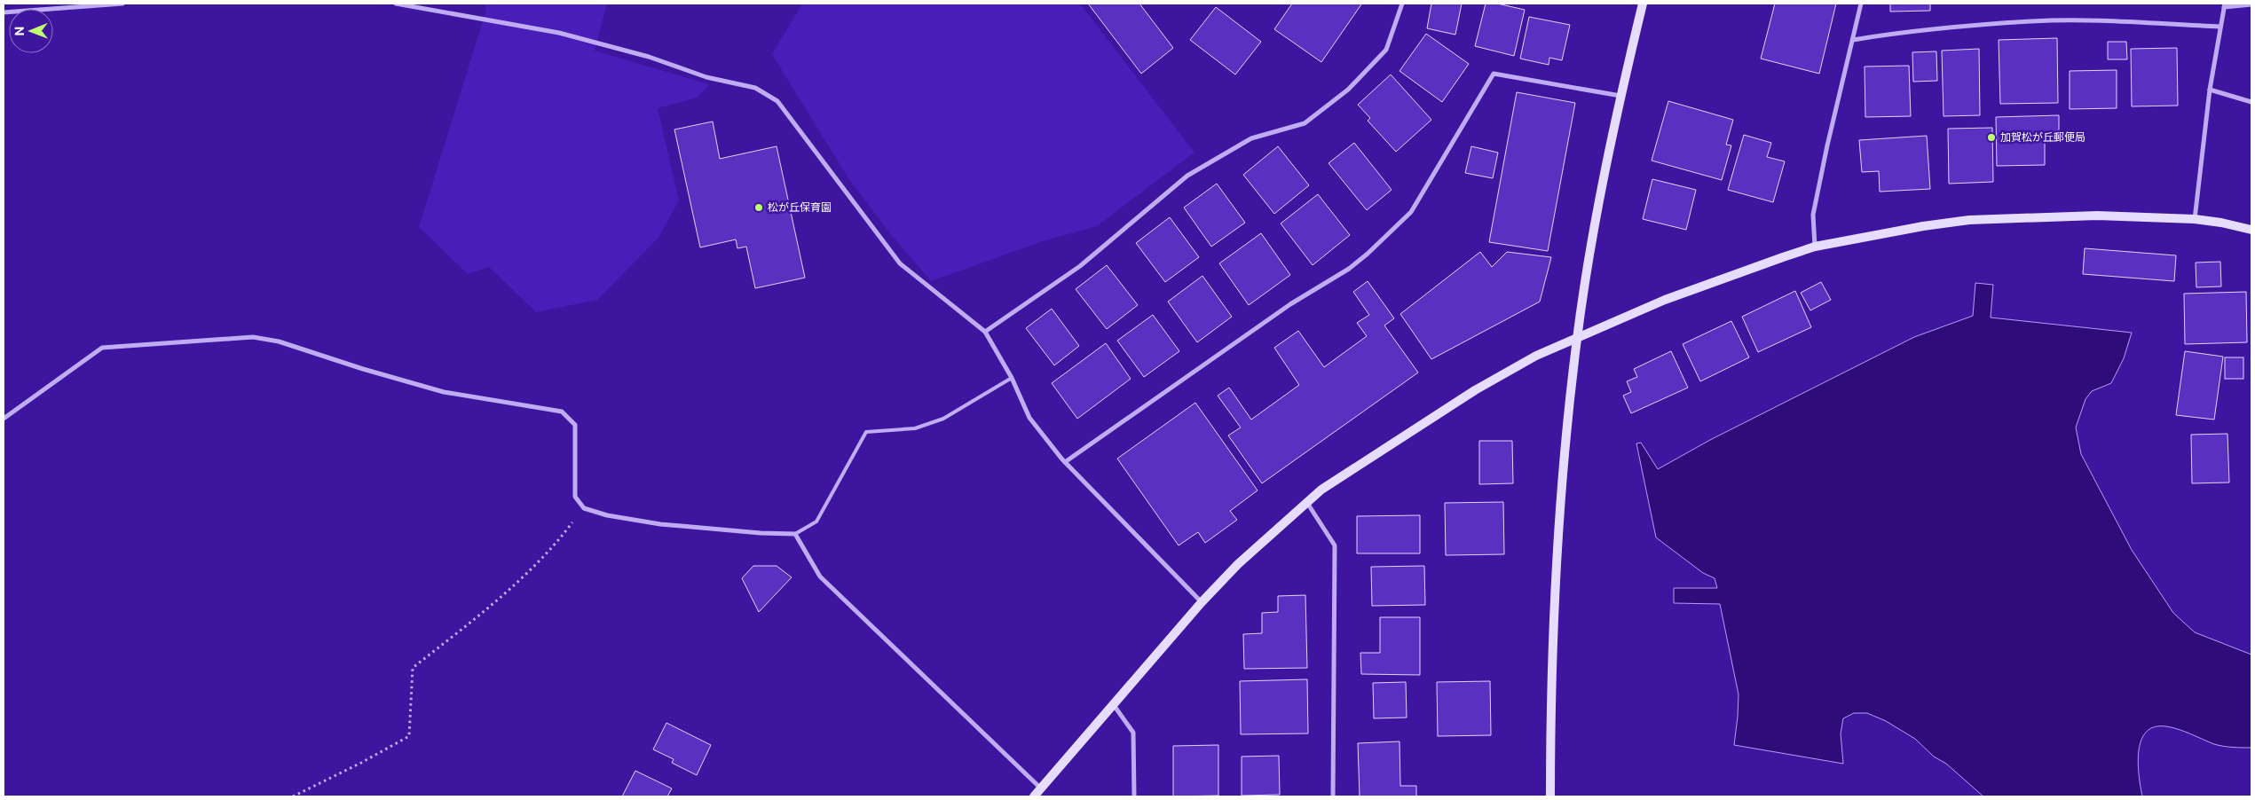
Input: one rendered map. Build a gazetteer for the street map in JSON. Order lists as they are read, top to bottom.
{
  "places": ["加賀松が丘郵便局", "松が丘保育園"],
  "north": "left"
}
